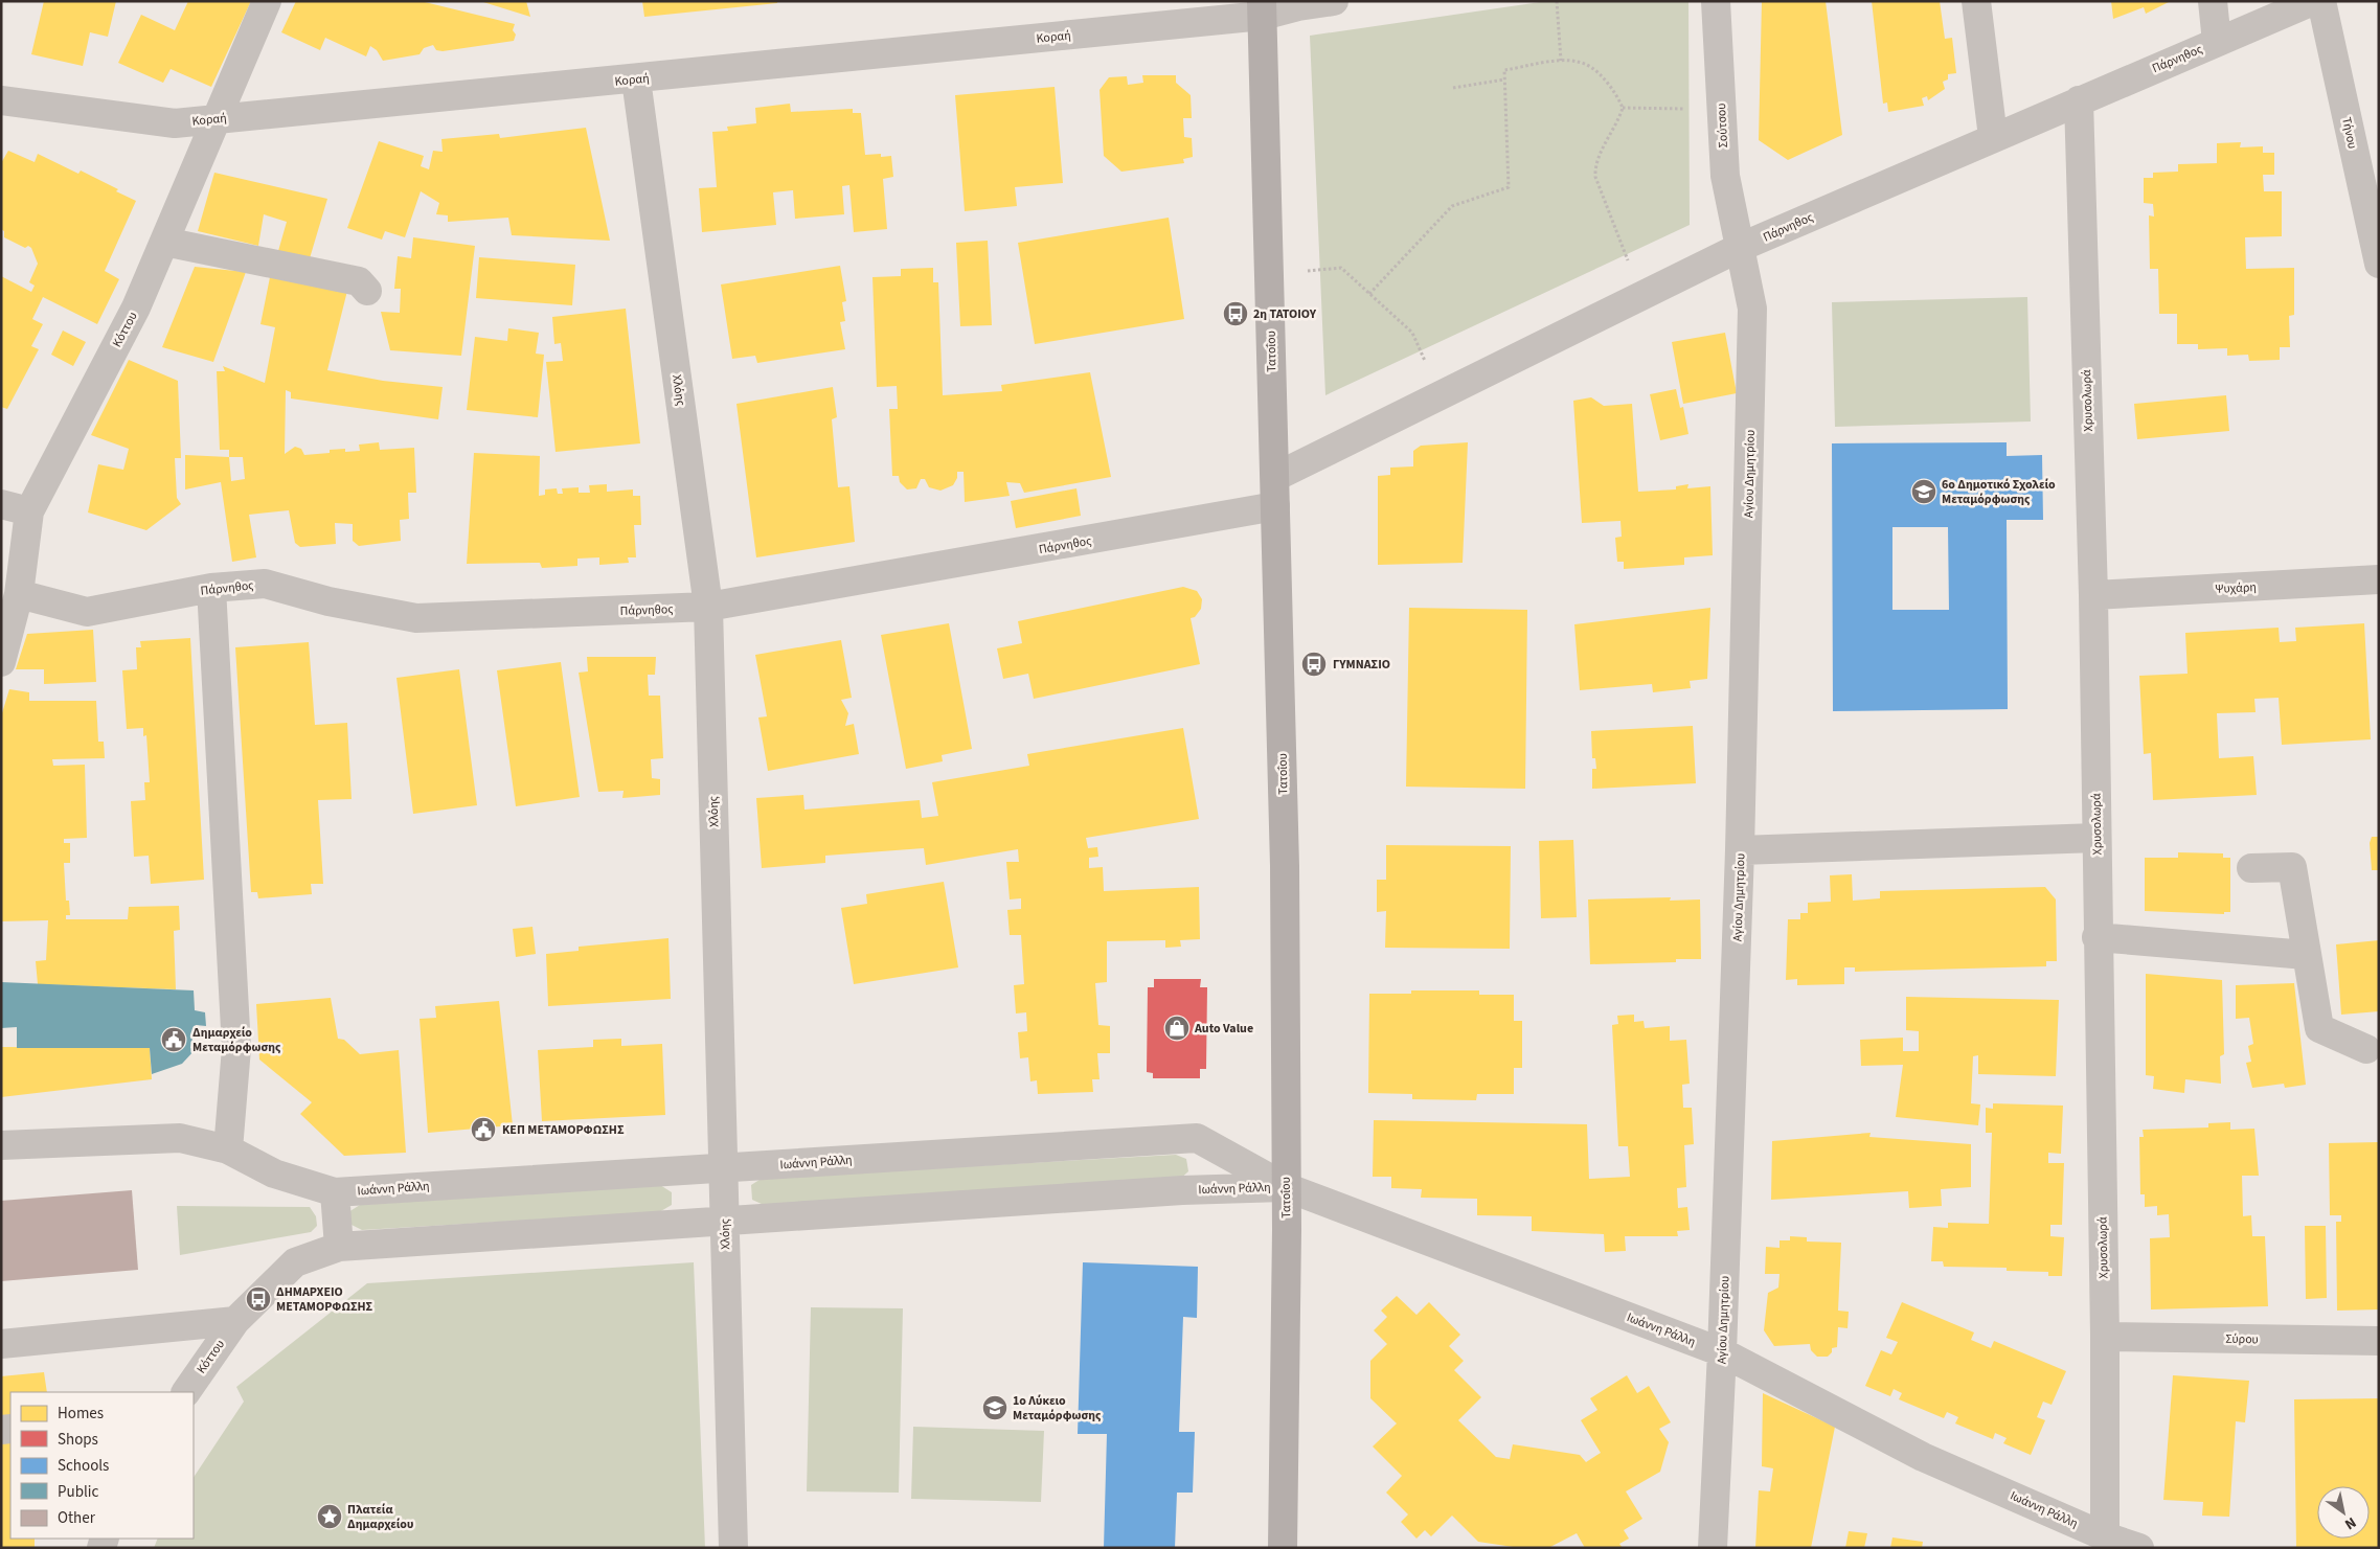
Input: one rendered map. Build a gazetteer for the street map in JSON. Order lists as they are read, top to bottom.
{
  "streets": {
    "main road": ["Τατοΐου"],
    "street": [
      "Κοραή",
      "Πάρνηθος",
      "Σούτσου",
      "Τήνου",
      "Κόττου",
      "Χλόης",
      "Χρυσολωρά",
      "Αγίου Δημητρίου",
      "Ψυχάρη",
      "Ιωάννη Ράλλη",
      "Σύρου"
    ]
  },
  "crossings": [
    ["Κοραή", "Κόττου"],
    ["Κοραή", "Τατοΐου"],
    ["Κοραή", "Χλόης"],
    ["Πάρνηθος", "Σούτσου"],
    ["Πάρνηθος", "Κόττου"],
    ["Πάρνηθος", "Τατοΐου"],
    ["Πάρνηθος", "Χλόης"],
    ["Πάρνηθος", "Χρυσολωρά"],
    ["Πάρνηθος", "Αγίου Δημητρίου"],
    ["Σούτσου", "Αγίου Δημητρίου"],
    ["Κόττου", "Ιωάννη Ράλλη"],
    ["Τατοΐου", "Ιωάννη Ράλλη"],
    ["Χλόης", "Ιωάννη Ράλλη"],
    ["Χρυσολωρά", "Ψυχάρη"],
    ["Χρυσολωρά", "Ιωάννη Ράλλη"],
    ["Χρυσολωρά", "Σύρου"],
    ["Αγίου Δημητρίου", "Ιωάννη Ράλλη"]
  ],
  "places": {
    "bus stop": ["2η ΤΑΤΟΙΟΥ", "ΓΥΜΝΑΣΙΟ", "ΔΗΜΑΡΧΕΙΟ ΜΕΤΑΜΟΡΦΩΣΗΣ"],
    "school or university": ["6ο Δημοτικό Σχολείο Μεταμόρφωσης", "1ο Λύκειο Μεταμόρφωσης"],
    "shop": ["Auto Value"],
    "public building": ["Δημαρχείο Μεταμόρφωσης", "ΚΕΠ ΜΕΤΑΜΟΡΦΩΣΗΣ"],
    "place": ["Πλατεία Δημαρχείου"]
  },
  "legend": [
    "Homes",
    "Shops",
    "Schools",
    "Public",
    "Other"
  ],
  "north": "bottom right"
}
